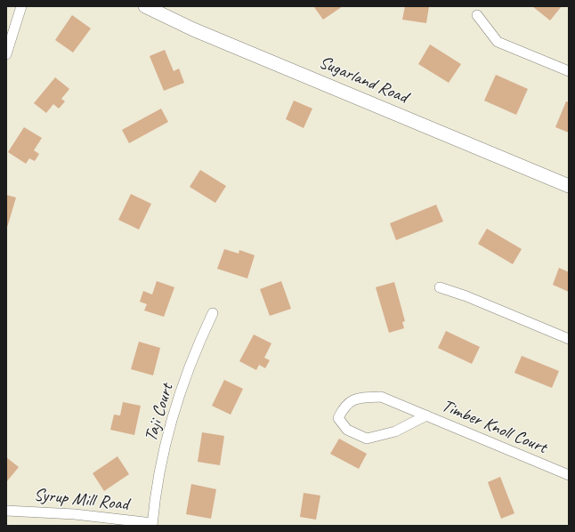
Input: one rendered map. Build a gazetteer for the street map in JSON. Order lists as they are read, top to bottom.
{
  "streets": {
    "street": [
      "Sugarland Road",
      "Taji Court",
      "Timber Knoll Court",
      "Syrup Mill Road"
    ]
  },
  "crossings": [
    ["Taji Court", "Syrup Mill Road"]
  ]
}
